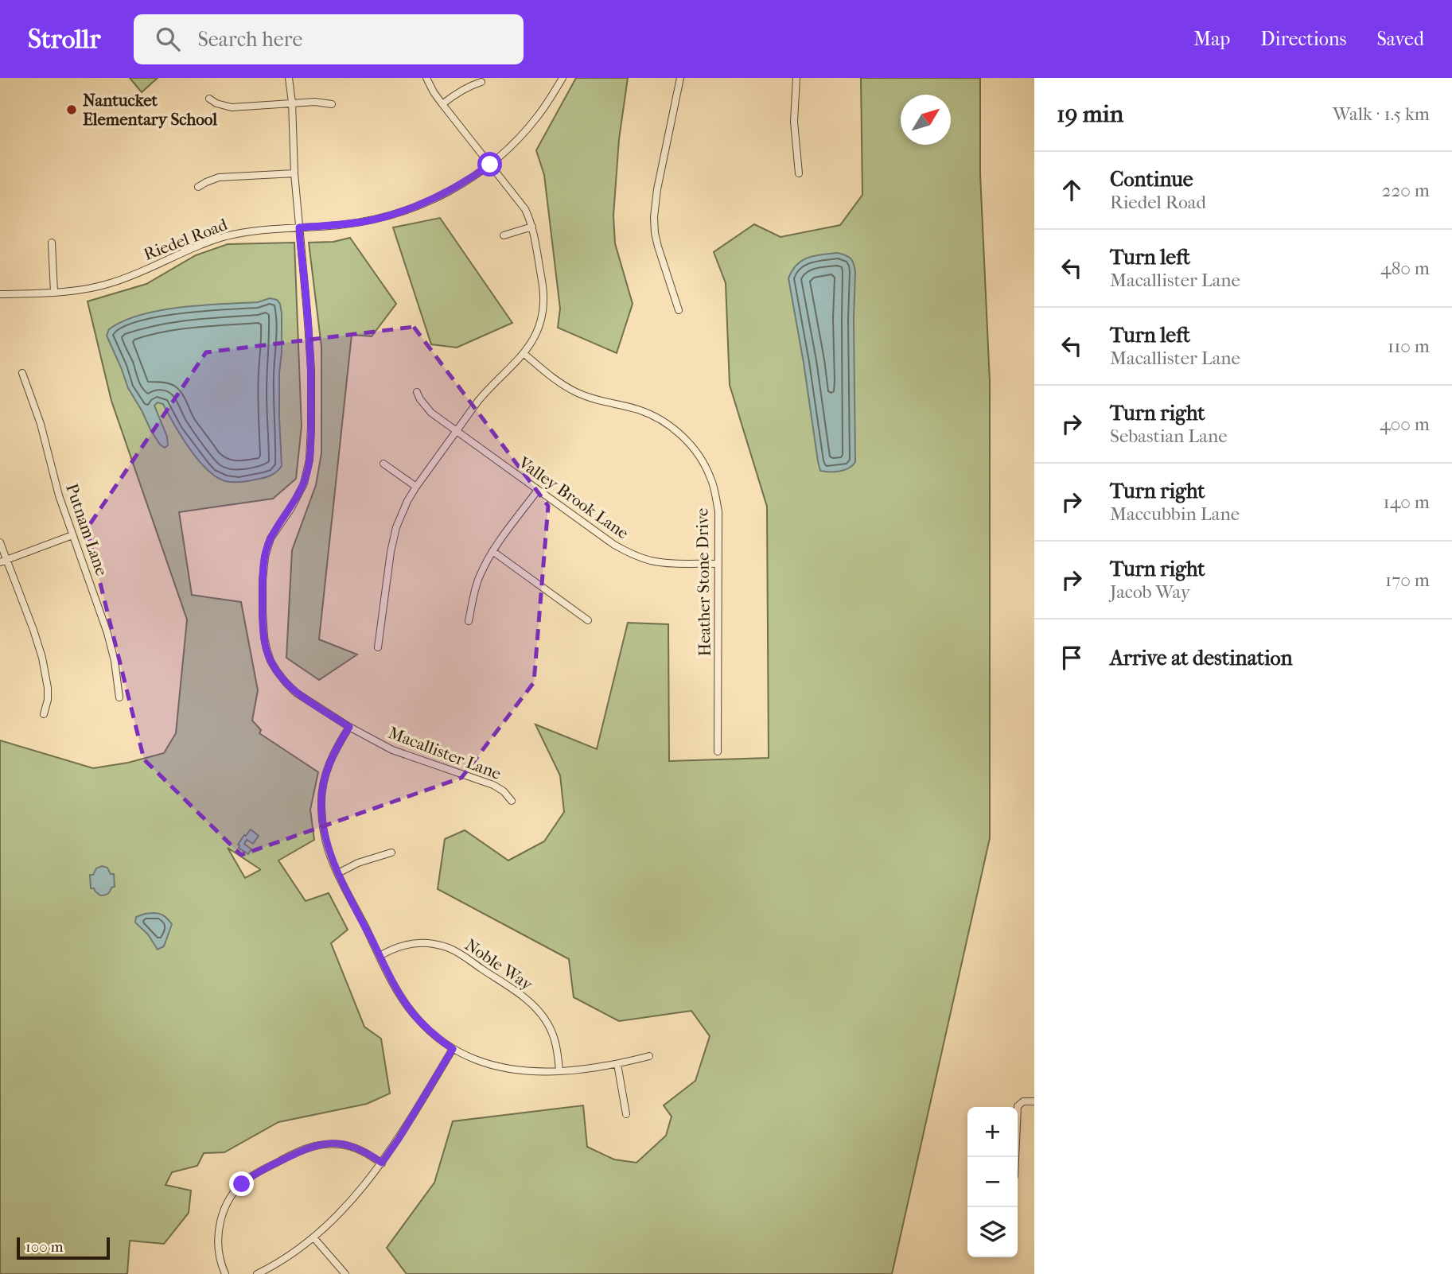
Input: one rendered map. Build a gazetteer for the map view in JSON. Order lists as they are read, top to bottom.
{
  "streets": {
    "street": [
      "Riedel Road",
      "Valley Brook Lane",
      "Putnam Lane",
      "Heather Stone Drive",
      "Macallister Lane",
      "Noble Way"
    ]
  },
  "crossings": [
    ["Riedel Road", "Macallister Lane"],
    ["Valley Brook Lane", "Heather Stone Drive"]
  ],
  "places": ["Nantucket Elementary School"],
  "scale_bar": "100 m",
  "north": "top right",
  "page": {
    "header": "Strollr",
    "search": "Search here",
    "nav": ["Map", "Directions", "Saved"],
    "heading": ["19 min", "Walk · 1.5 km"],
    "list": [
      ["Continue", "Riedel Road", "220 m"],
      ["Turn left", "Macallister Lane", "480 m"],
      ["Turn left", "Macallister Lane", "110 m"],
      ["Turn right", "Sebastian Lane", "400 m"],
      ["Turn right", "Maccubbin Lane", "140 m"],
      ["Turn right", "Jacob Way", "170 m"],
      "Arrive at destination"
    ],
    "map_buttons": ["+", "−"],
    "scale": "100 m"
  }
}
